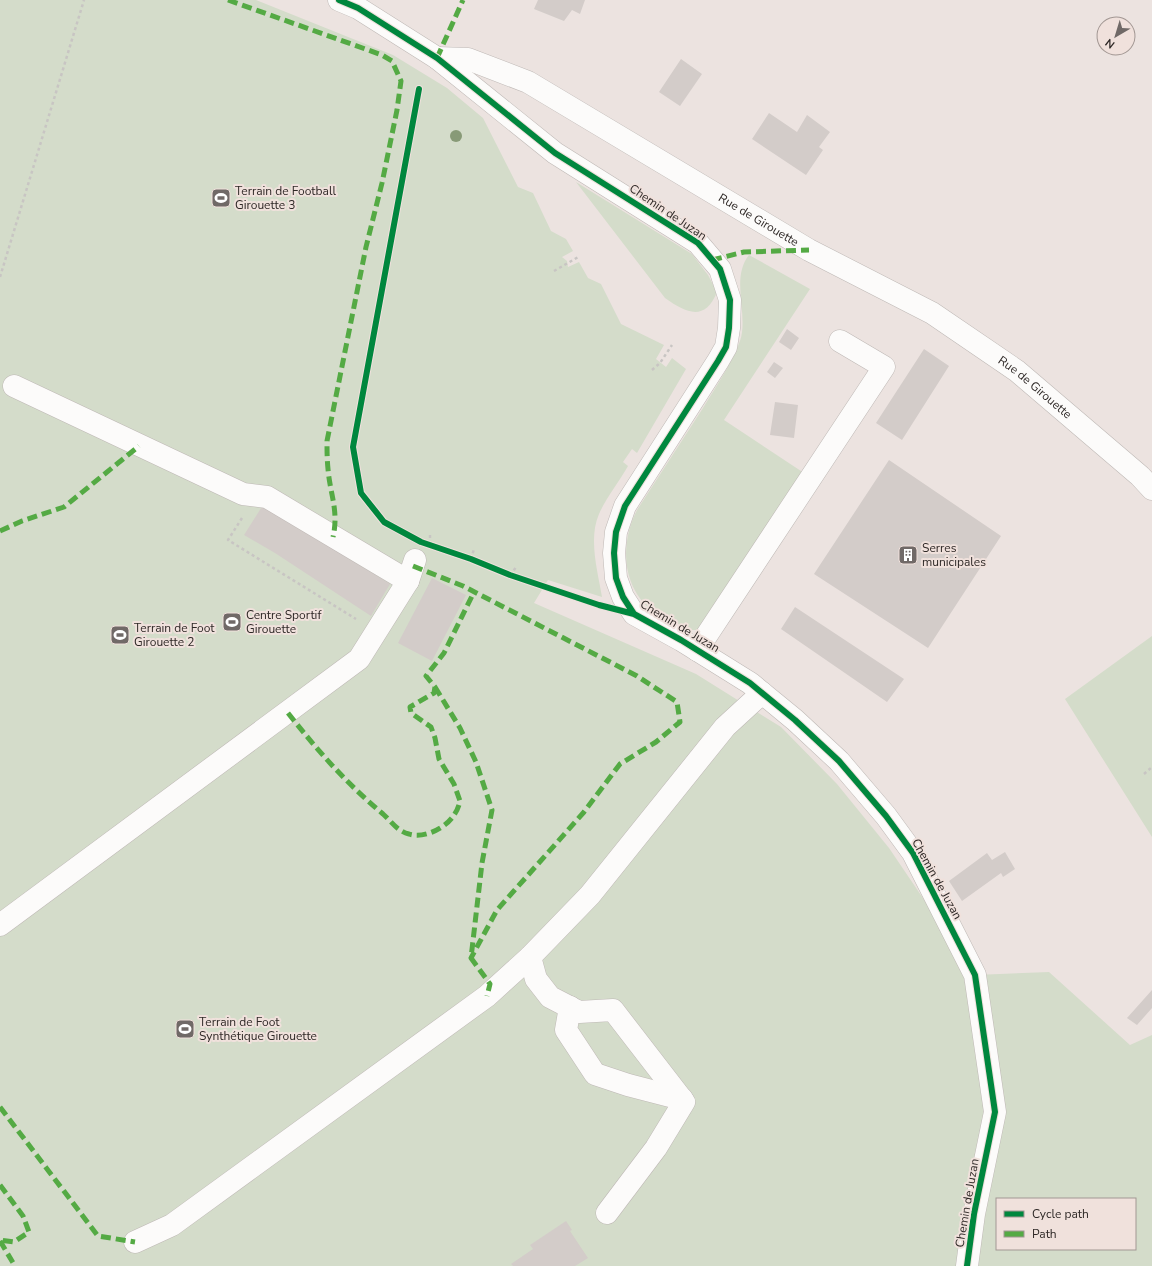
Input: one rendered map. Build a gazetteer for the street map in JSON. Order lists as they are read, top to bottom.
{
  "streets": {
    "street": ["Chemin de Juzan", "Rue de Girouette"]
  },
  "crossings": [
    ["Chemin de Juzan", "Rue de Girouette"]
  ],
  "places": {
    "sports": [
      "Terrain de Football Girouette 3",
      "Centre Sportif Girouette",
      "Terrain de Foot Girouette 2",
      "Terrain de Foot Synthétique Girouette"
    ],
    "building": ["Serres municipales"]
  },
  "legend": ["Cycle path", "Path"],
  "north": "bottom left"
}
